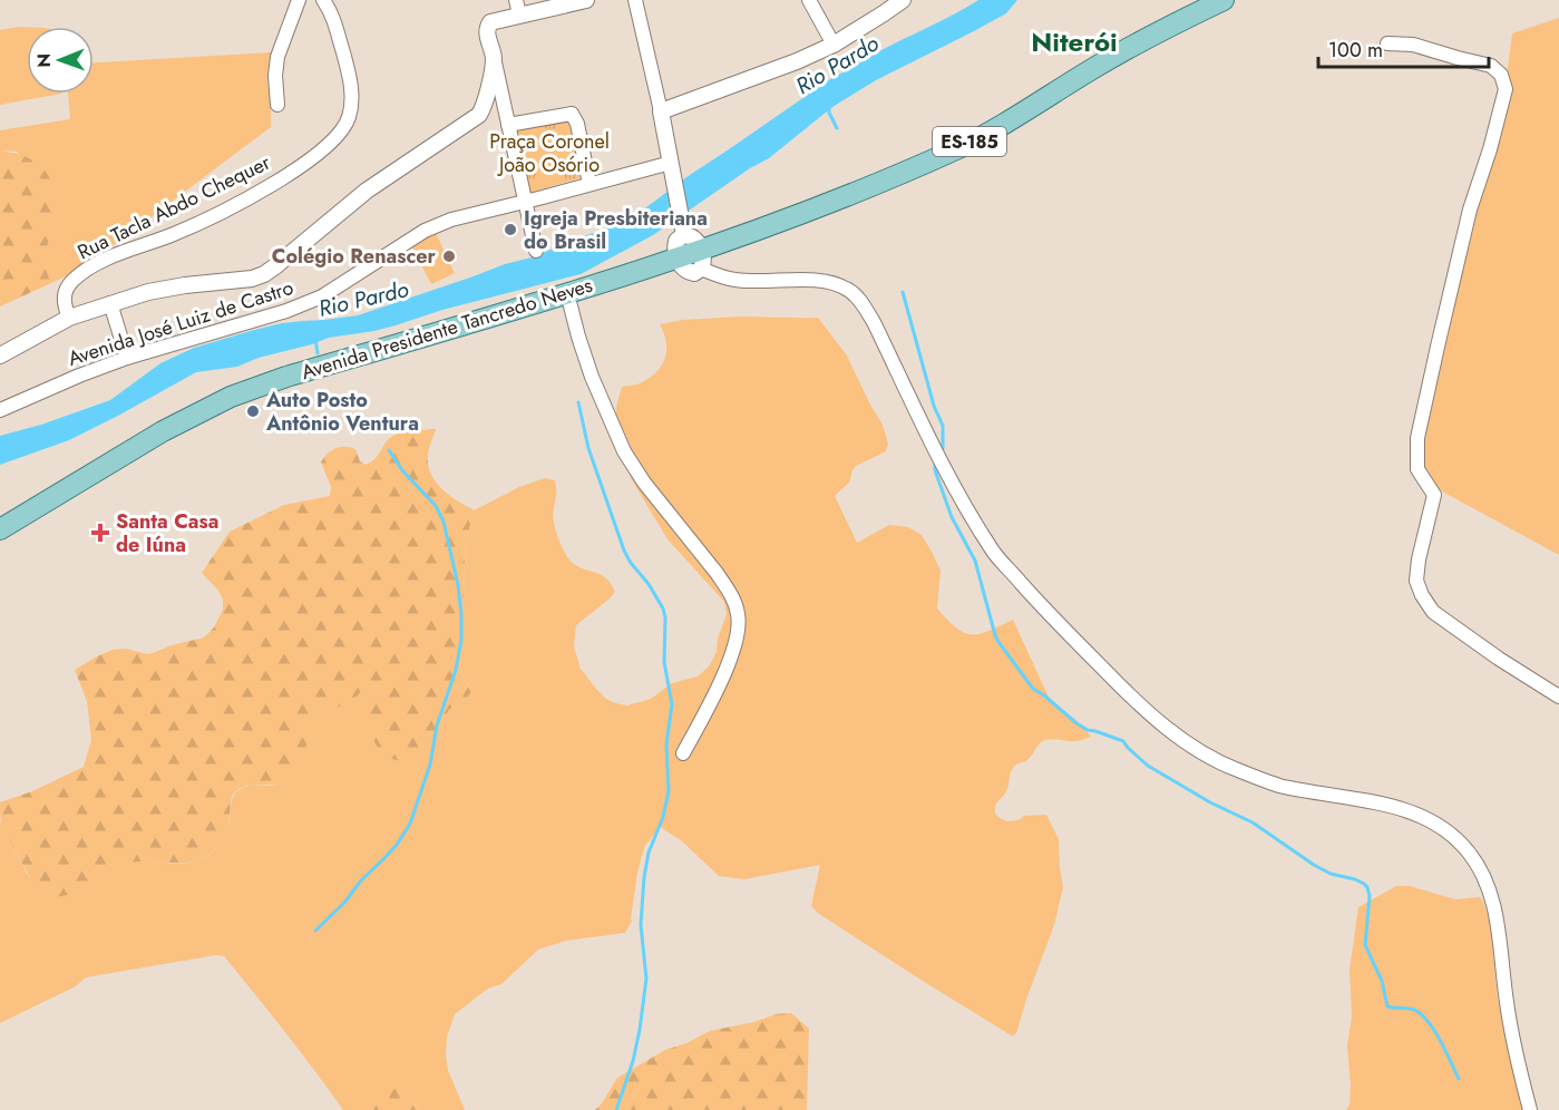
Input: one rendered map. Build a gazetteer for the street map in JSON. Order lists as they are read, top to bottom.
{
  "streets": {
    "main road": ["ES-185", "Avenida Presidente Tancredo Neves"],
    "street": ["Rua Tacla Abdo Chequer", "Avenida José Luiz de Castro"]
  },
  "districts": ["Niterói"],
  "water": ["Rio Pardo"],
  "parks": ["Praça Coronel João Osório"],
  "places": {
    "other": ["Igreja Presbiteriana do Brasil", "Colégio Renascer", "Auto Posto Antônio Ventura"],
    "health": ["Santa Casa de Iúna"]
  },
  "scale_bar": "100 m",
  "north": "left"
}
